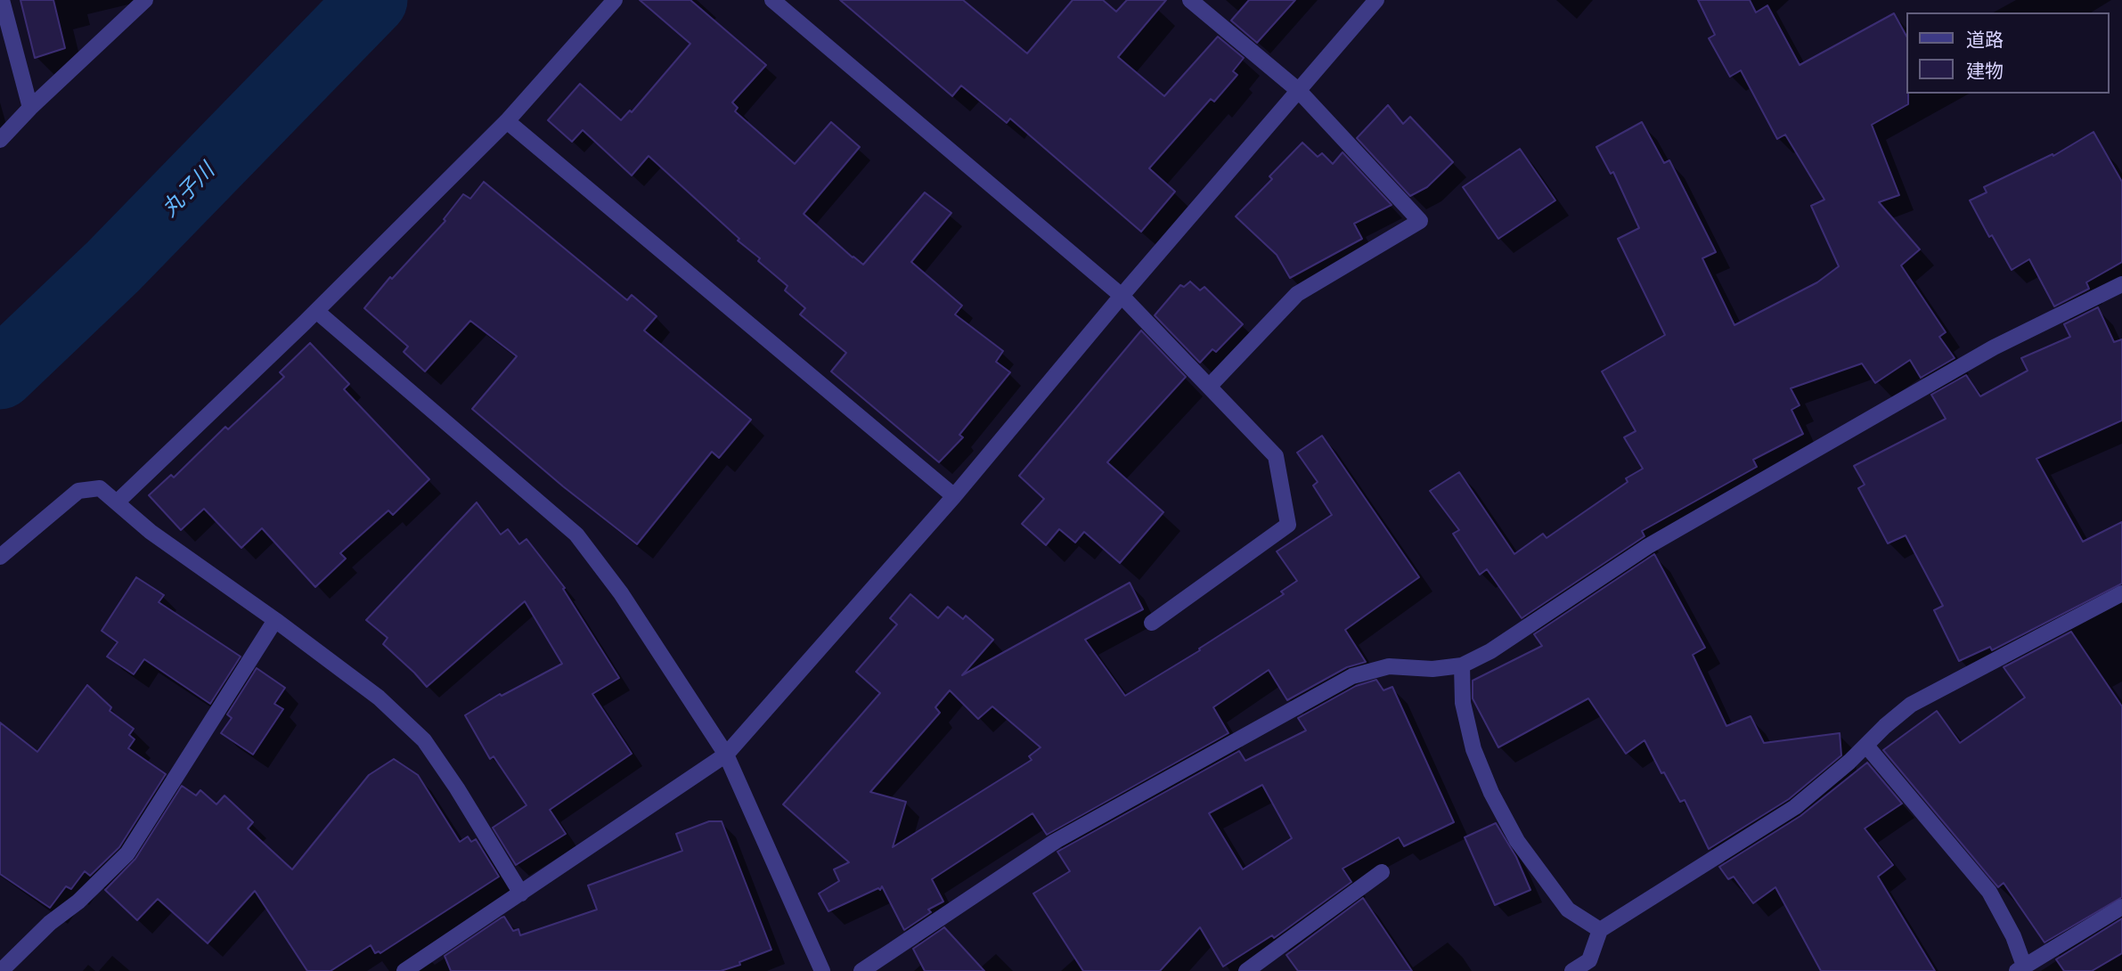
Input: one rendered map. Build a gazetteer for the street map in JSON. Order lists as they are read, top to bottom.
{
  "water": ["丸子川"],
  "legend": ["道路", "建物"]
}
